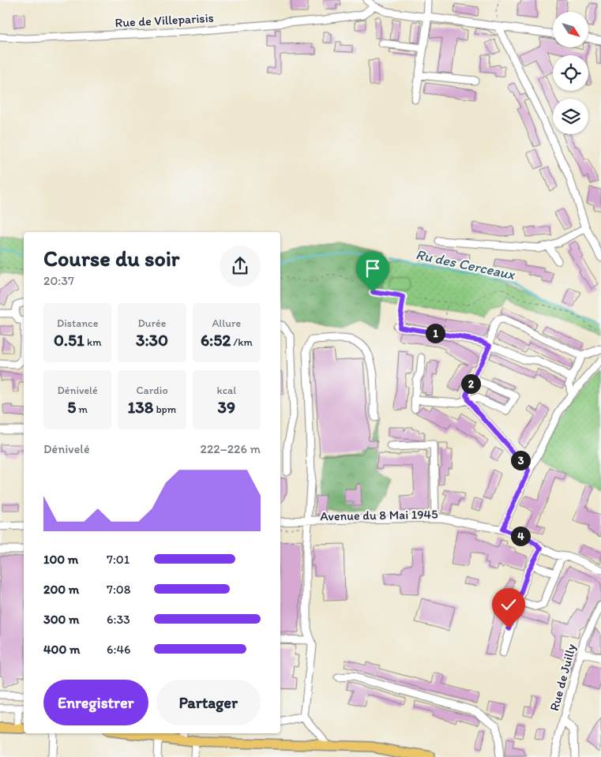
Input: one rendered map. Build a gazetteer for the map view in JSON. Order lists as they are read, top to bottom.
{
  "streets": {
    "street": ["Rue de Villeparisis", "Avenue du 8 Mai 1945", "Rue de Juilly"]
  },
  "water": ["Ru des Cerceaux"],
  "north": "bottom right",
  "page": {
    "heading": ["Course du soir", "20:37"],
    "stats": [
      ["Distance", "0.51 km"],
      ["Durée", "3:30"],
      ["Allure", "6:52 /km"],
      ["Dénivelé", "5 m"],
      ["Cardio", "138 bpm"],
      ["kcal", "39"]
    ],
    "pins": [
      "1",
      "2",
      "3",
      "4"
    ],
    "chart": ["Dénivelé", "222–226 m"],
    "list": [
      {
        "name": "100 m",
        "note": "7:01"
      },
      {
        "name": "200 m",
        "note": "7:08"
      },
      {
        "name": "300 m",
        "note": "6:33"
      },
      {
        "name": "400 m",
        "note": "6:46"
      }
    ],
    "buttons": ["Enregistrer", "Partager"]
  }
}
